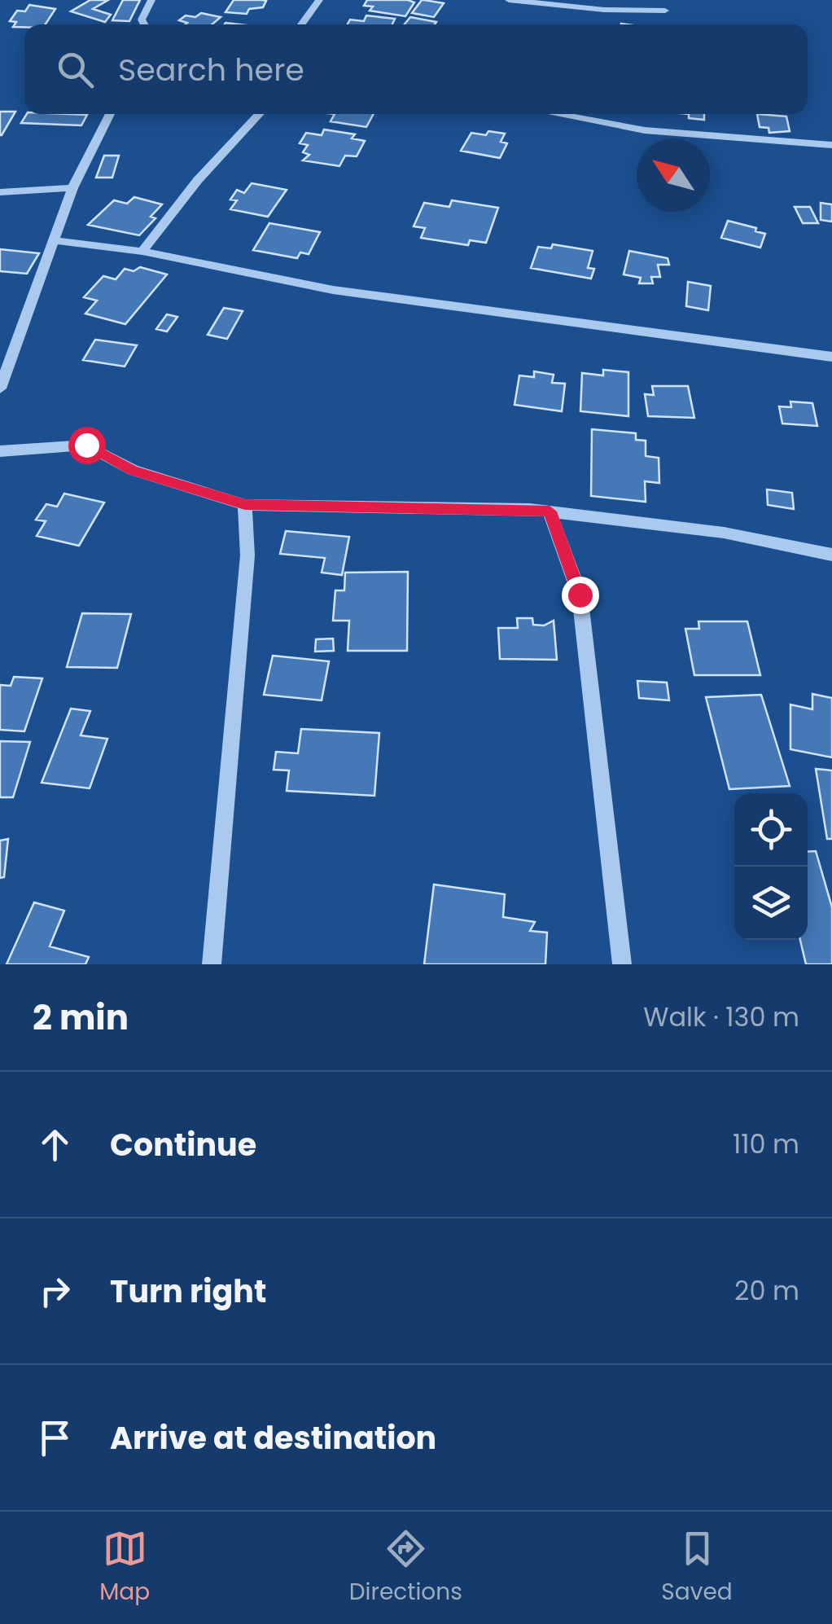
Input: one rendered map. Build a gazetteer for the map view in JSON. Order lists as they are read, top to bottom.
{
  "north": "top left",
  "page": {
    "search": "Search here",
    "heading": ["2 min", "Walk · 130 m"],
    "list": [
      ["Continue", "110 m"],
      ["Turn right", "20 m"],
      "Arrive at destination"
    ],
    "nav": ["Map", "Directions", "Saved"]
  }
}
